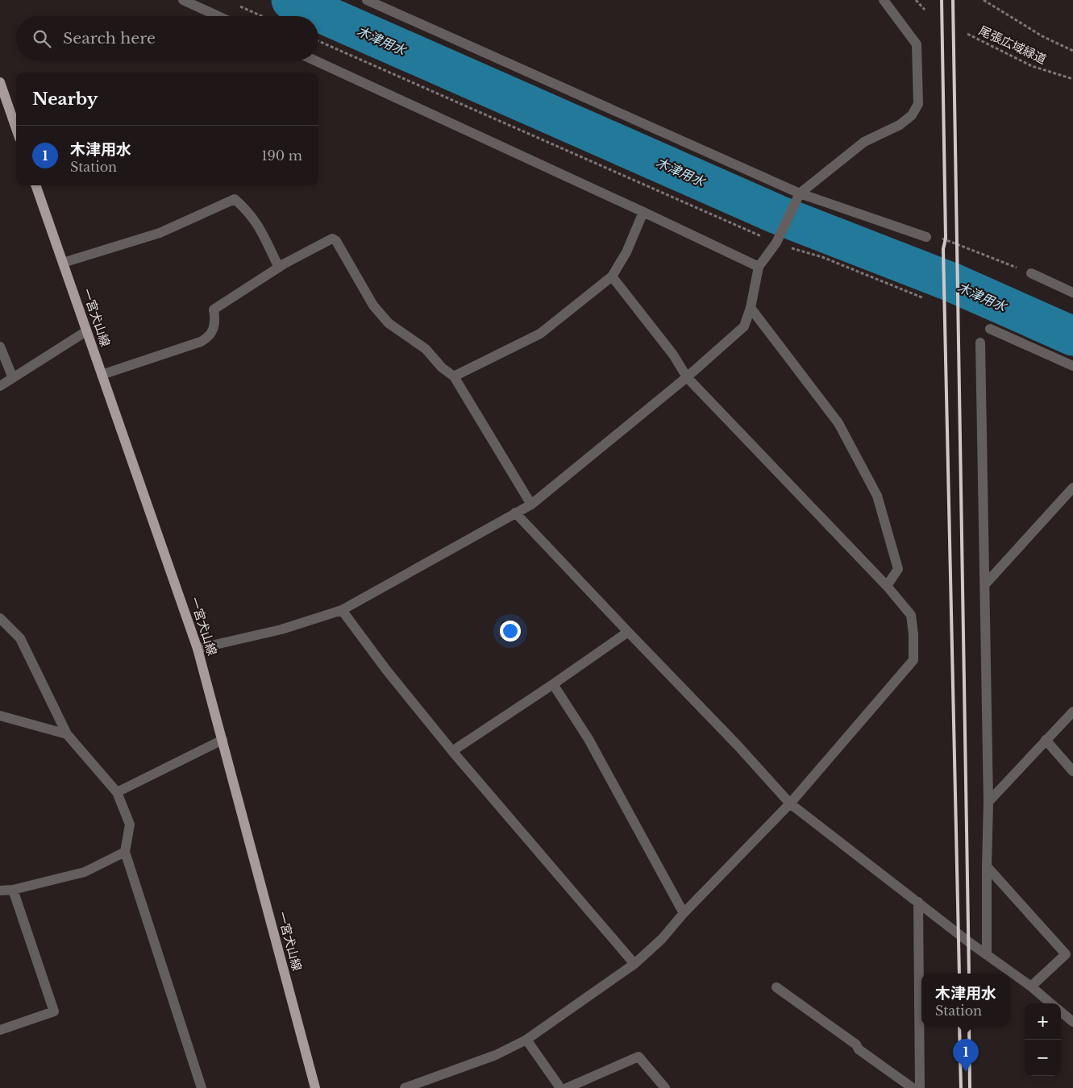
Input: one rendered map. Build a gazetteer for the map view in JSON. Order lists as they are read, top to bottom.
{
  "streets": {
    "main road": ["一宮犬山線"],
    "path": ["尾張広域緑道"]
  },
  "water": ["木津用水"],
  "page": {
    "search": "Search here",
    "heading": "Nearby",
    "list": [
      {
        "mark": "1",
        "name": "木津用水",
        "note": "Station",
        "value": "190 m"
      }
    ],
    "popup": ["木津用水", "Station"],
    "map_buttons": ["+", "−"],
    "pins": "1"
  }
}
